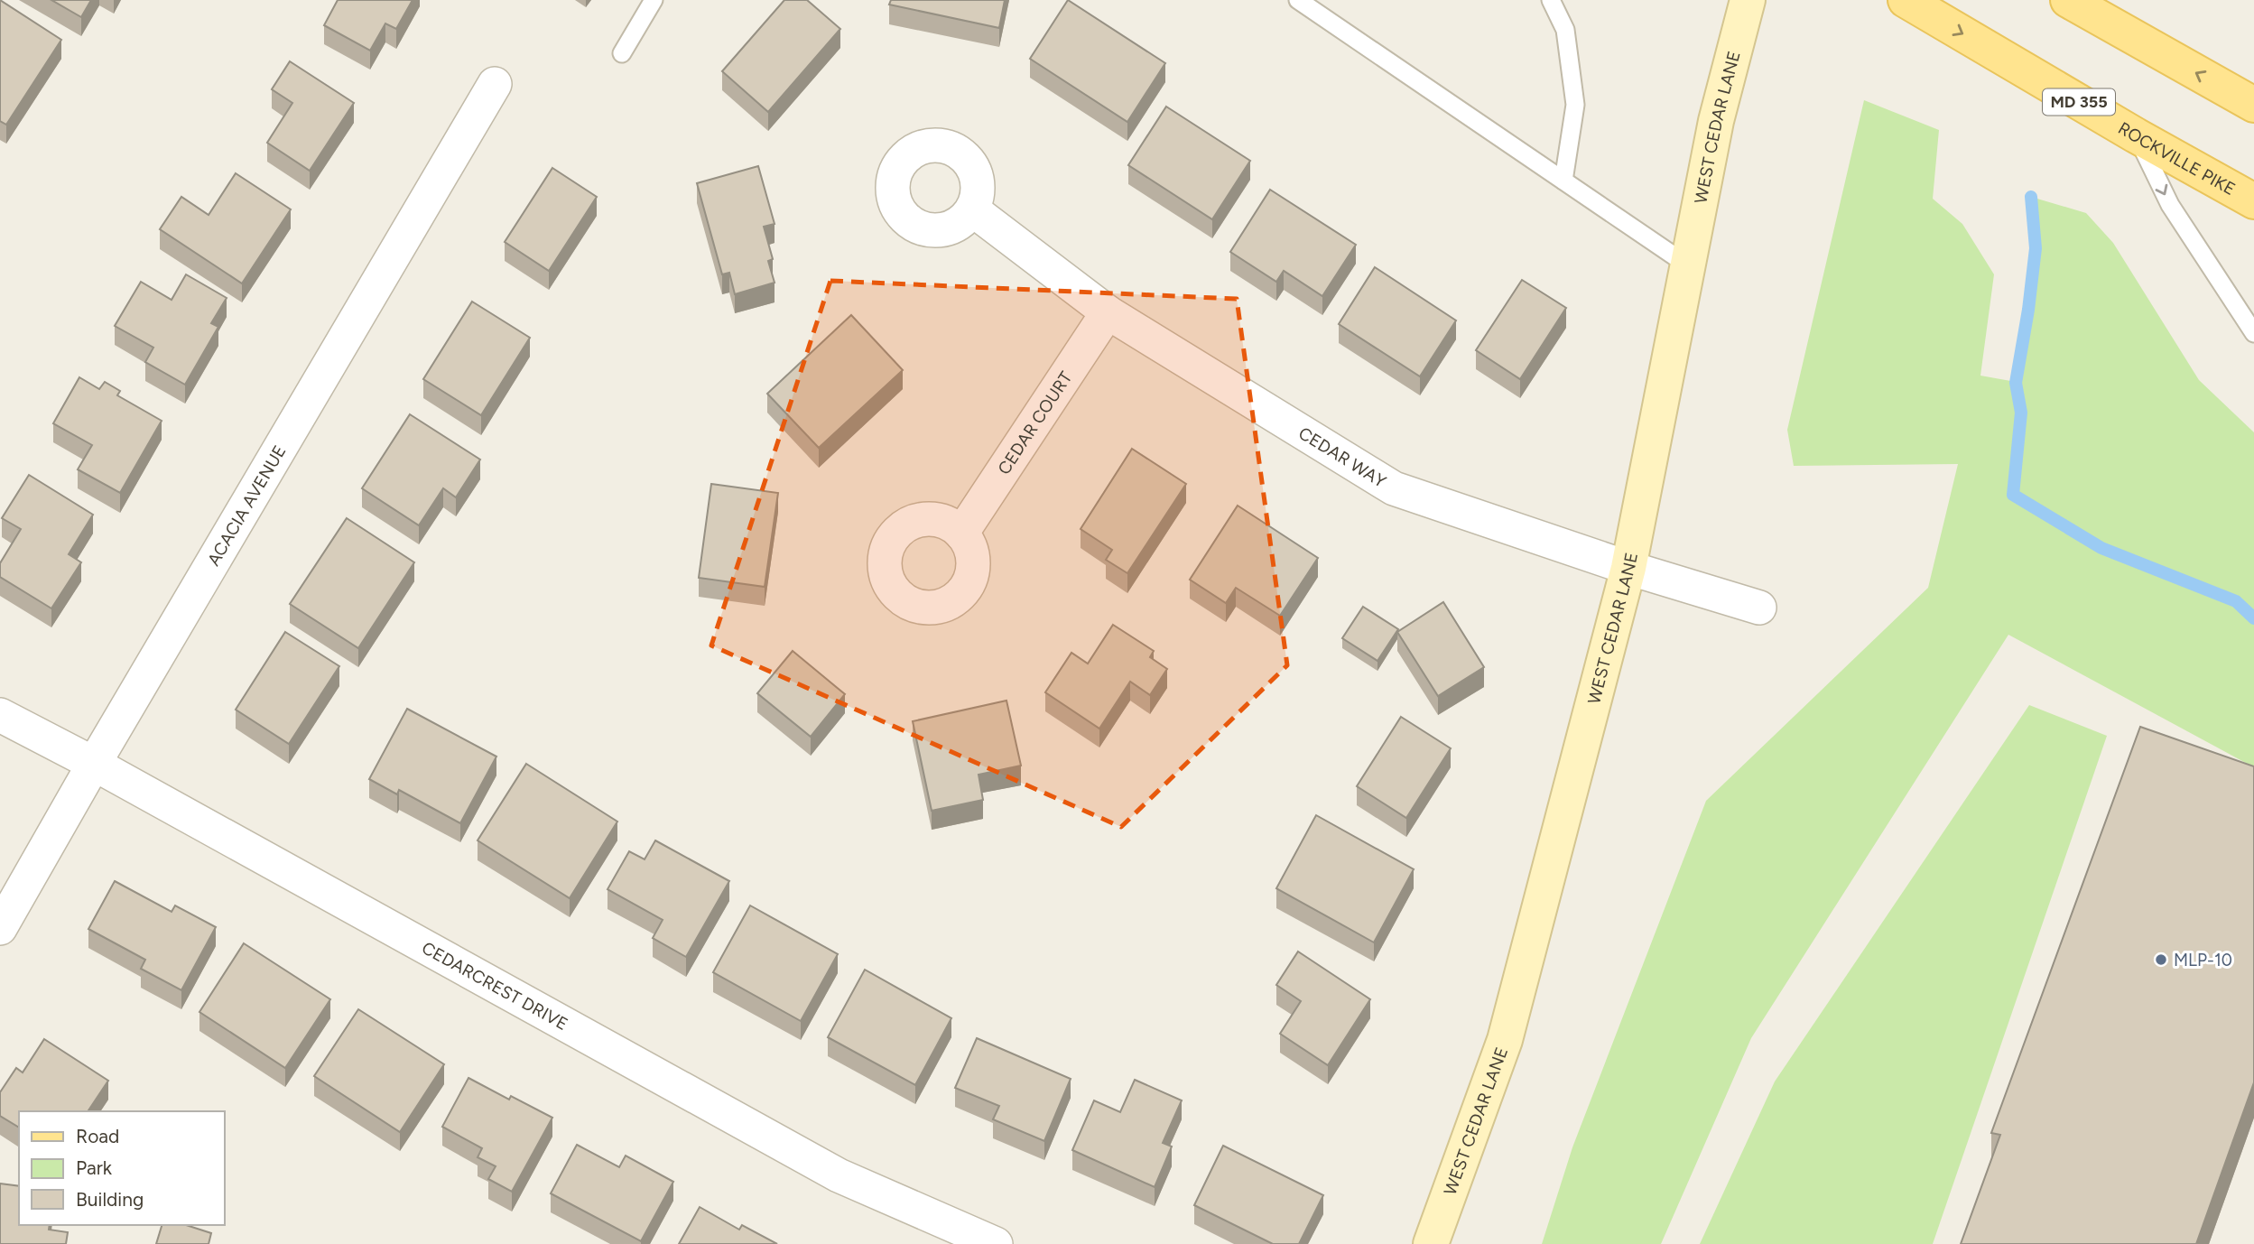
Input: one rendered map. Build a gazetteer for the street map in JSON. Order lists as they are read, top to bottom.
{
  "streets": {
    "main road": ["MD 355", "WEST CEDAR LANE", "ROCKVILLE PIKE"],
    "street": [
      "CEDAR COURT",
      "CEDAR WAY",
      "ACACIA AVENUE",
      "CEDARCREST DRIVE"
    ]
  },
  "crossings": [
    ["WEST CEDAR LANE", "CEDAR WAY"],
    ["CEDAR COURT", "CEDAR WAY"],
    ["ACACIA AVENUE", "CEDARCREST DRIVE"]
  ],
  "places": ["MLP-10"],
  "legend": ["Road", "Park", "Building"]
}
